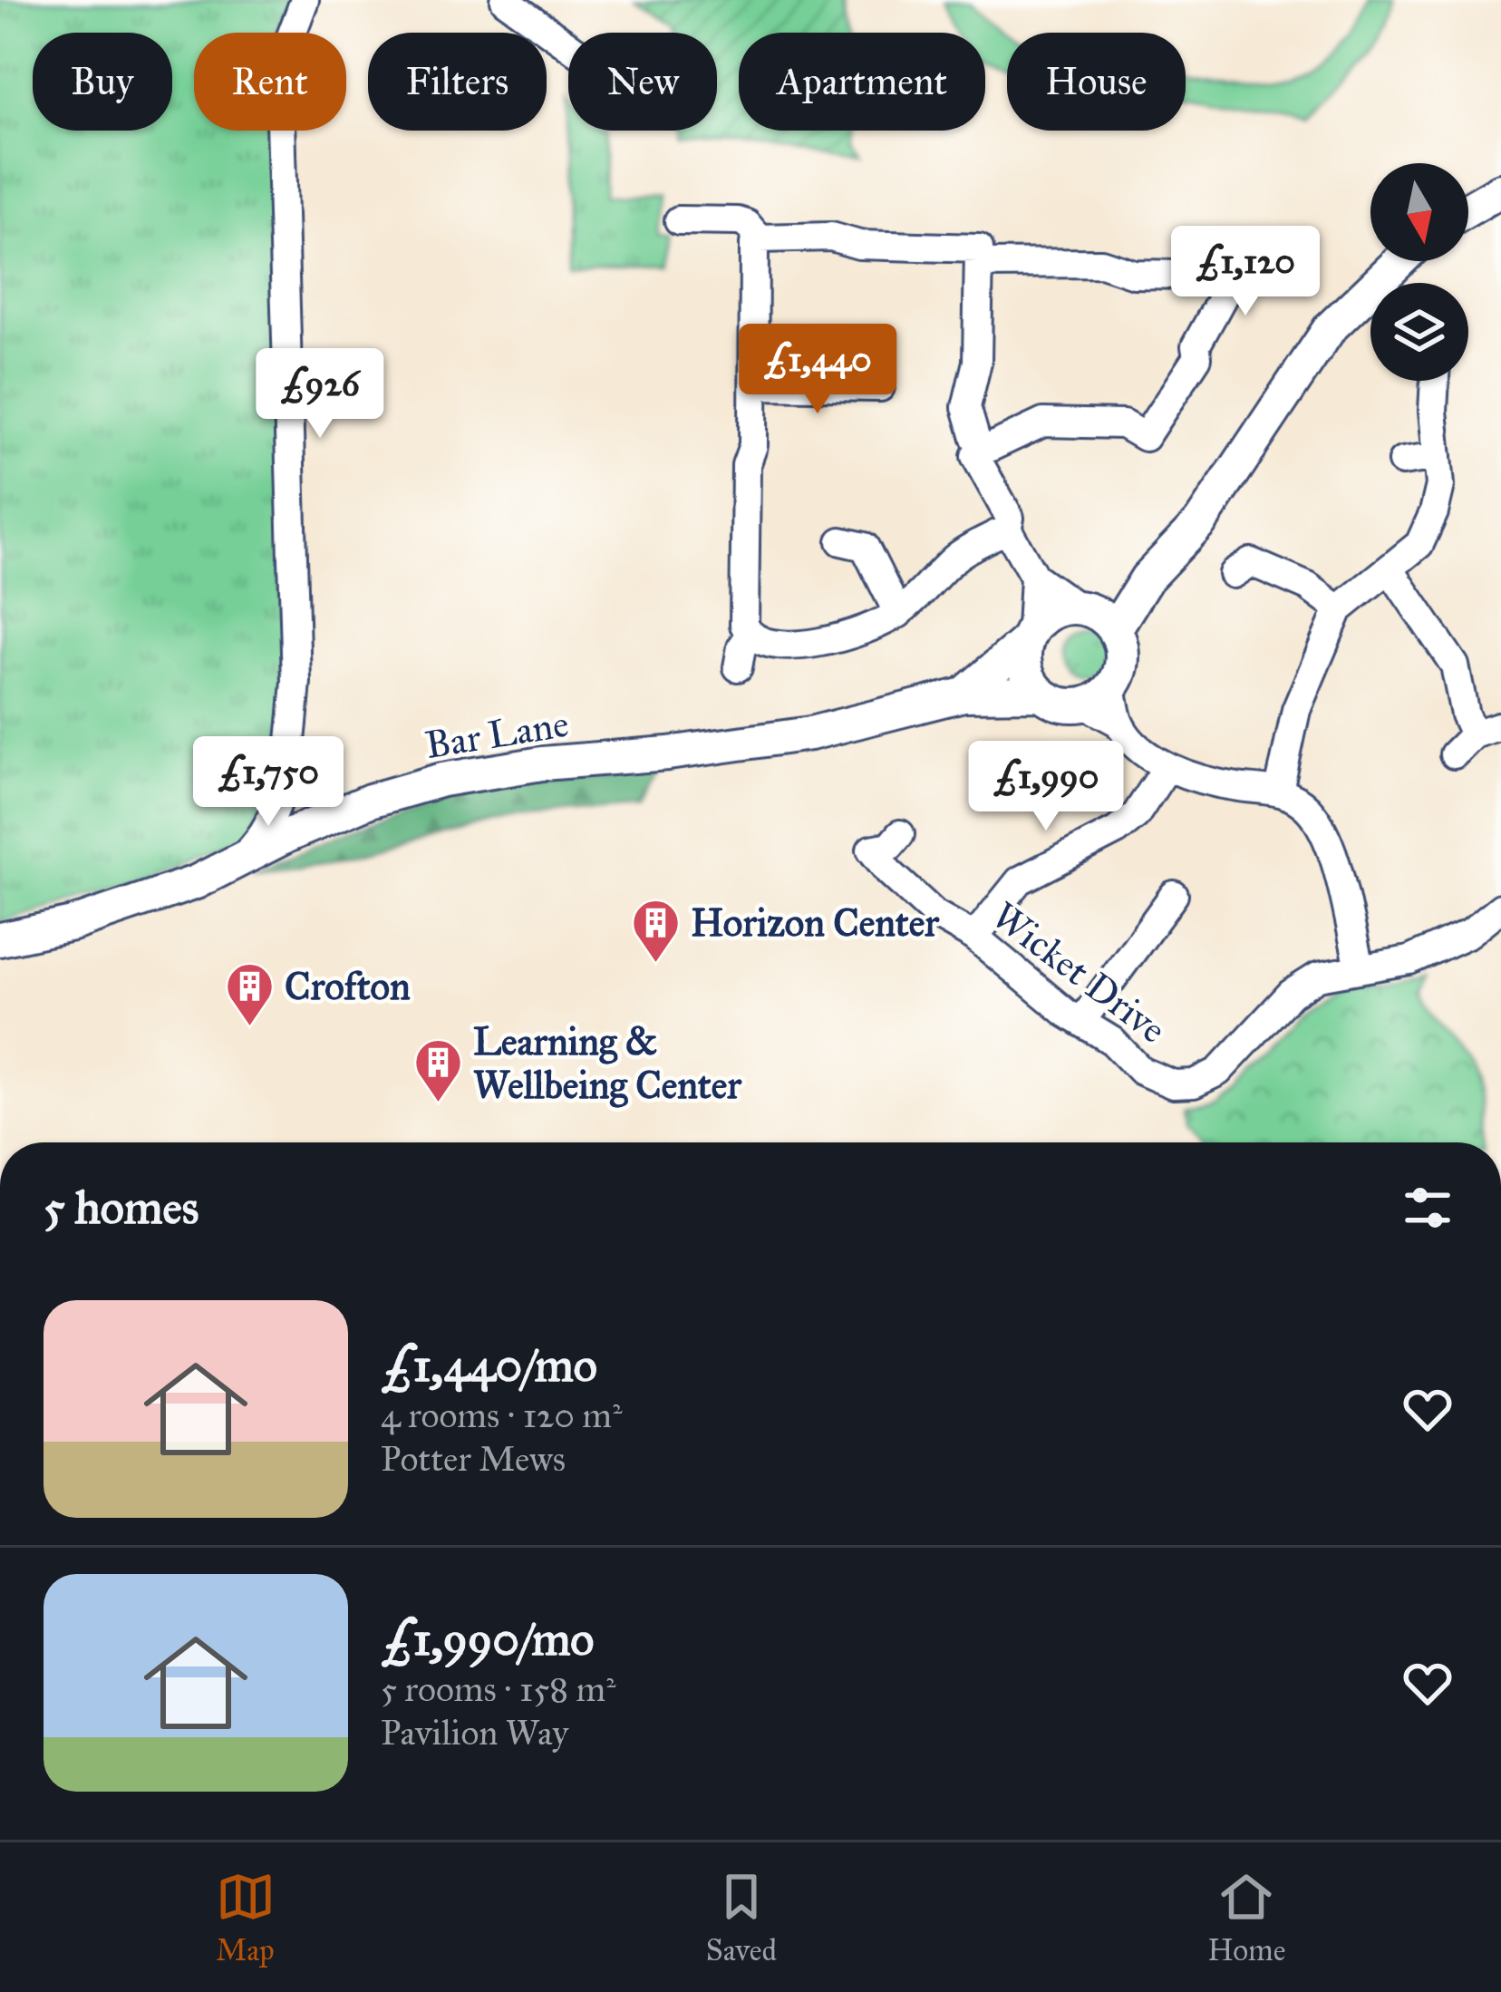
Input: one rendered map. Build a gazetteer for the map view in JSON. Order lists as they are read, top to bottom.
{
  "streets": {
    "main road": ["Bar Lane"],
    "street": ["Wicket Drive"]
  },
  "places": {
    "building": ["Horizon Center", "Crofton", "Learning & Wellbeing Center"]
  },
  "north": "bottom",
  "page": {
    "chip": [
      "Buy",
      "Rent",
      "Filters",
      "New",
      "Apartment",
      "House"
    ],
    "price": [
      "£1,120",
      "£1,440",
      "£926",
      "£1,750",
      "£1,990"
    ],
    "heading": "5 homes",
    "list": [
      {
        "name": "£1,440/mo",
        "note": "4 rooms · 120 m² · Potter Mews"
      },
      {
        "name": "£1,990/mo",
        "note": "5 rooms · 158 m² · Pavilion Way"
      }
    ],
    "tabs": ["Map", "Saved", "Home"]
  }
}
